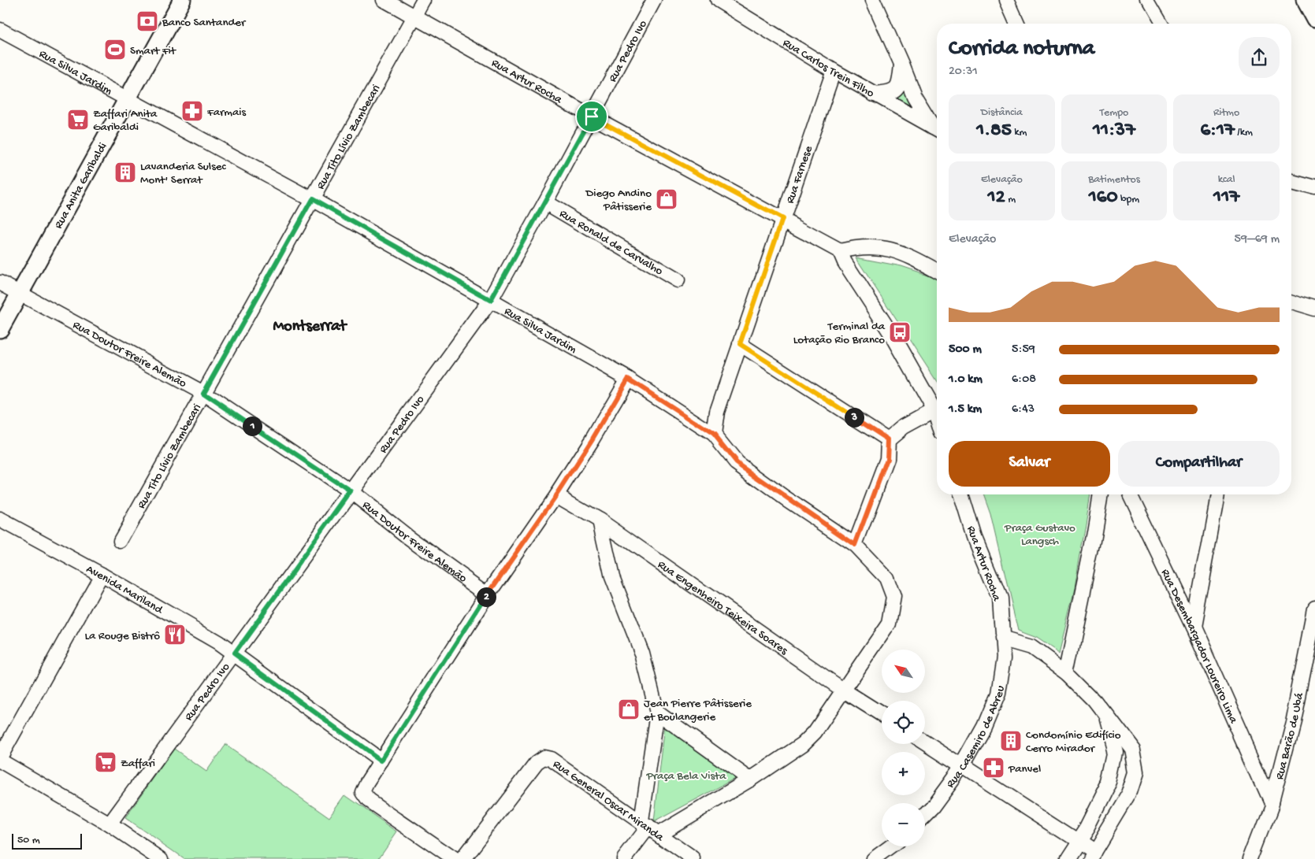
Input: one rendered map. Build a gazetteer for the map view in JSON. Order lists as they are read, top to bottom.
{
  "streets": {
    "main road": ["Rua Anita Garibaldi"],
    "street": [
      "Rua Pedro Ivo",
      "Rua Carlos Trein Filho",
      "Rua Silva Jardim",
      "Rua Artur Rocha",
      "Rua Tito Lívio Zambecari",
      "Rua Farnese",
      "Rua Ronald de Carvalho",
      "Rua Doutor Freire Alemão",
      "Avenida Mariland",
      "Rua Engenheiro Teixeira Soares",
      "Rua Desembargador Loureiro Lima",
      "Rua Casemiro de Abreu",
      "Rua Barão de Ubá",
      "Rua General Oscar Miranda"
    ]
  },
  "crossings": [
    ["Rua Pedro Ivo", "Rua Silva Jardim"],
    ["Rua Pedro Ivo", "Rua Artur Rocha"],
    ["Rua Pedro Ivo", "Rua Ronald de Carvalho"],
    ["Rua Pedro Ivo", "Rua Doutor Freire Alemão"],
    ["Rua Pedro Ivo", "Avenida Mariland"],
    ["Rua Carlos Trein Filho", "Rua Farnese"],
    ["Rua Silva Jardim", "Rua Tito Lívio Zambecari"],
    ["Rua Silva Jardim", "Rua Farnese"],
    ["Rua Silva Jardim", "Rua Anita Garibaldi"],
    ["Rua Silva Jardim", "Rua Engenheiro Teixeira Soares"],
    ["Rua Silva Jardim", "Rua General Oscar Miranda"],
    ["Rua Artur Rocha", "Rua Tito Lívio Zambecari"],
    ["Rua Artur Rocha", "Rua Farnese"],
    ["Rua Artur Rocha", "Rua Casemiro de Abreu"],
    ["Rua Tito Lívio Zambecari", "Rua Doutor Freire Alemão"],
    ["Rua Anita Garibaldi", "Rua Doutor Freire Alemão"],
    ["Rua Desembargador Loureiro Lima", "Rua Barão de Ubá"]
  ],
  "districts": ["Montserrat"],
  "parks": ["Praça Gustavo Langsch", "Praça Bela Vista"],
  "places": {
    "bank": ["Banco Santander"],
    "sports": ["Smart Fit"],
    "pharmacy": ["Farmais", "Panvel"],
    "supermarket": ["Zaffari Anita Garibaldi", "Zaffari"],
    "building": ["Lavanderia Sulsec Mont' Serrat", "Condomínio Edifício Cerro Mirador"],
    "shop": ["Diego Andino Pâtisserie", "Jean Pierre Pâtisserie et Boulangerie"],
    "bus stop": ["Terminal da Lotação Rio Branco"],
    "restaurant": ["La Rouge Bistrô"]
  },
  "scale_bar": "50 m",
  "north": "top left",
  "page": {
    "heading": ["Corrida noturna", "20:31"],
    "stats": [
      ["Distância", "1.85 km"],
      ["Tempo", "11:37"],
      ["Ritmo", "6:17 /km"],
      ["Elevação", "12 m"],
      ["Batimentos", "160 bpm"],
      ["kcal", "117"]
    ],
    "chart": ["Elevação", "59–69 m"],
    "list": [
      {
        "name": "500 m",
        "note": "5:59"
      },
      {
        "name": "1.0 km",
        "note": "6:08"
      },
      {
        "name": "1.5 km",
        "note": "6:43"
      }
    ],
    "pins": ["3", "1", "2"],
    "buttons": ["Salvar", "Compartilhar"],
    "map_buttons": ["+", "−"],
    "scale": "50 m"
  }
}
